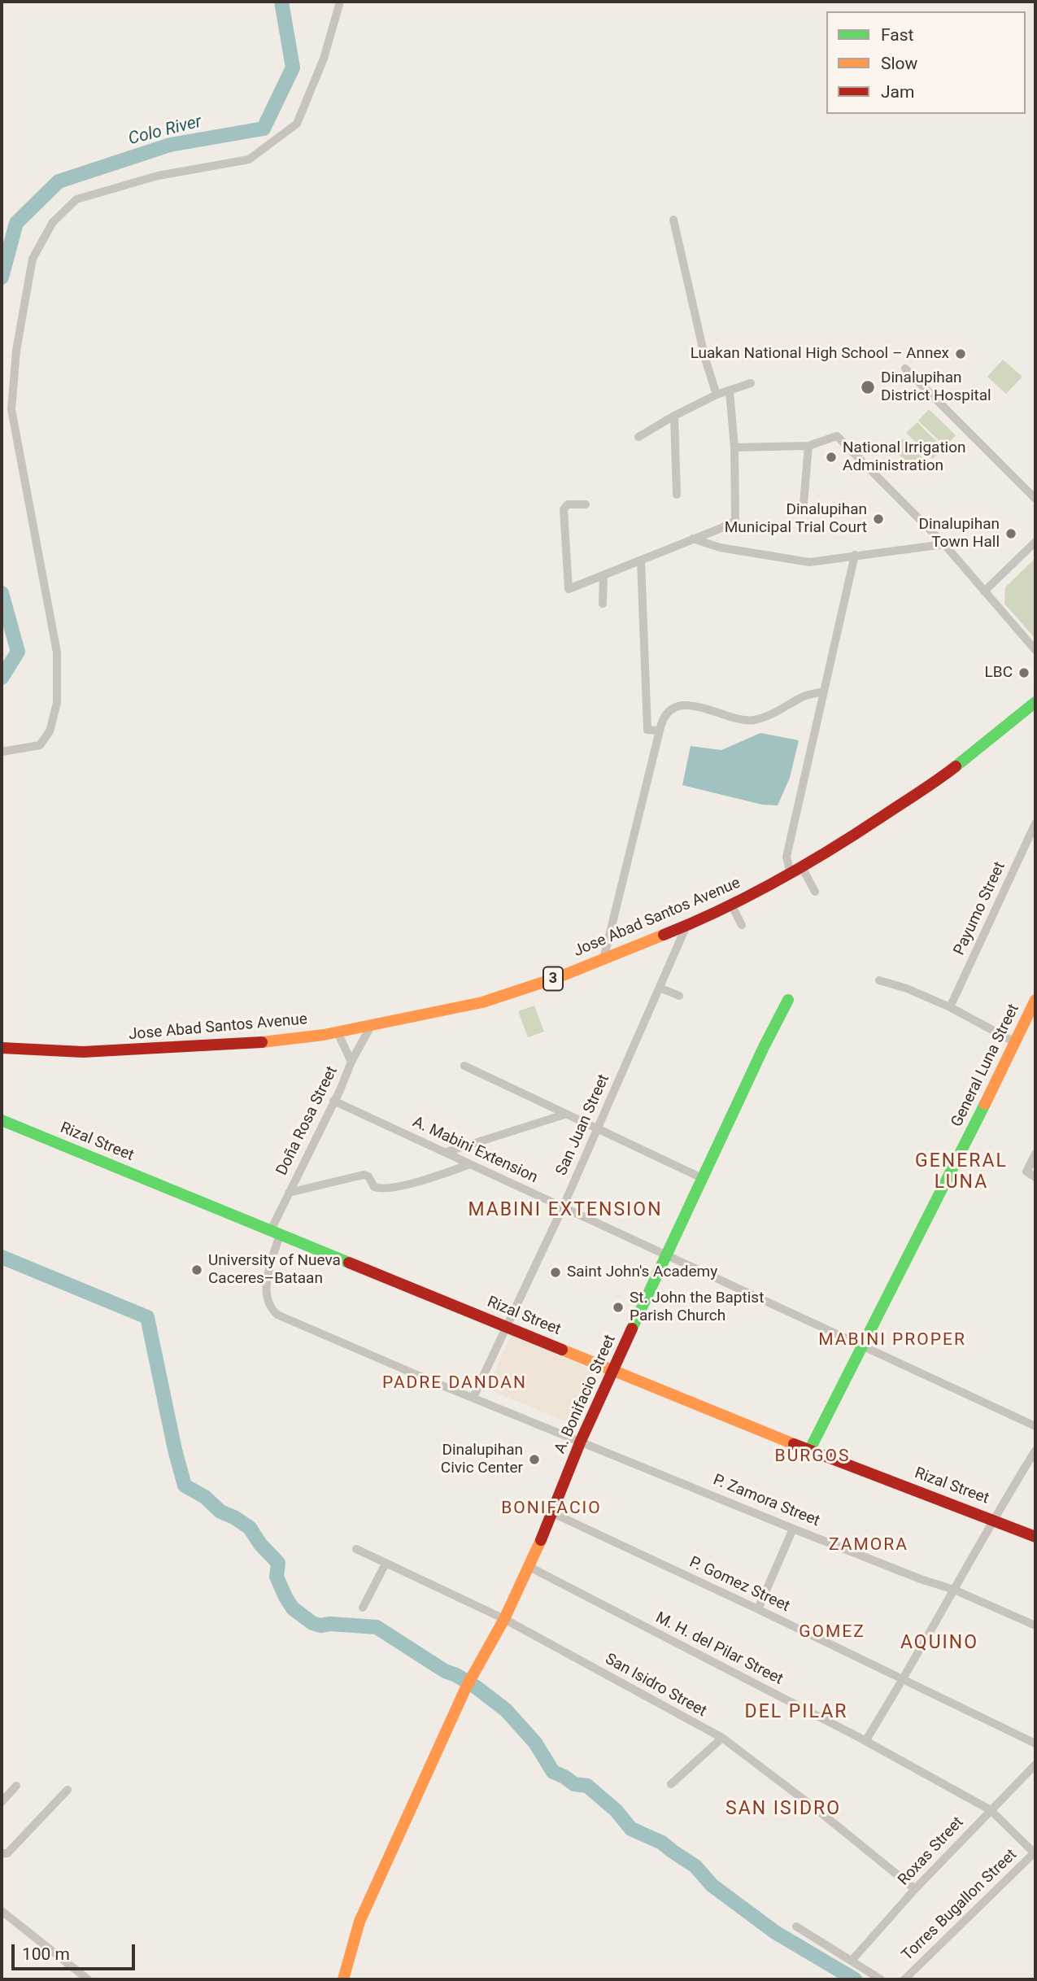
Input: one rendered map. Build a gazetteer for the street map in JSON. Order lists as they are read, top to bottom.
{
  "streets": {
    "main road": [
      "Jose Abad Santos Avenue",
      "3",
      "General Luna Street",
      "Rizal Street",
      "A. Bonifacio Street"
    ],
    "street": [
      "Payumo Street",
      "Doña Rosa Street",
      "San Juan Street",
      "A. Mabini Extension",
      "P. Zamora Street",
      "P. Gomez Street",
      "M. H. del Pilar Street",
      "San Isidro Street",
      "Roxas Street",
      "Torres Bugallon Street"
    ]
  },
  "crossings": [
    ["Jose Abad Santos Avenue", "Doña Rosa Street"],
    ["Jose Abad Santos Avenue", "San Juan Street"],
    ["General Luna Street", "Rizal Street"],
    ["General Luna Street", "A. Mabini Extension"],
    ["Doña Rosa Street", "San Juan Street"],
    ["Doña Rosa Street", "Rizal Street"],
    ["Doña Rosa Street", "A. Mabini Extension"],
    ["Doña Rosa Street", "P. Zamora Street"],
    ["San Juan Street", "Rizal Street"],
    ["San Juan Street", "A. Mabini Extension"],
    ["San Juan Street", "P. Zamora Street"],
    ["Rizal Street", "A. Bonifacio Street"],
    ["A. Mabini Extension", "A. Bonifacio Street"],
    ["A. Bonifacio Street", "P. Zamora Street"],
    ["A. Bonifacio Street", "P. Gomez Street"],
    ["A. Bonifacio Street", "M. H. del Pilar Street"],
    ["A. Bonifacio Street", "San Isidro Street"],
    ["M. H. del Pilar Street", "Roxas Street"],
    ["M. H. del Pilar Street", "Torres Bugallon Street"],
    ["San Isidro Street", "Roxas Street"]
  ],
  "districts": [
    "GENERAL LUNA",
    "MABINI EXTENSION",
    "MABINI PROPER",
    "PADRE DANDAN",
    "BURGOS",
    "BONIFACIO",
    "ZAMORA",
    "GOMEZ",
    "AQUINO",
    "DEL PILAR",
    "SAN ISIDRO"
  ],
  "water": ["Colo River"],
  "places": [
    "Luakan National High School – Annex",
    "Dinalupihan District Hospital",
    "National Irrigation Administration",
    "Dinalupihan Municipal Trial Court",
    "Dinalupihan Town Hall",
    "LBC",
    "University of Nueva Caceres–Bataan",
    "Saint John's Academy",
    "St. John the Baptist Parish Church",
    "Dinalupihan Civic Center"
  ],
  "legend": ["Fast", "Slow", "Jam"],
  "scale_bar": "100 m"
}
